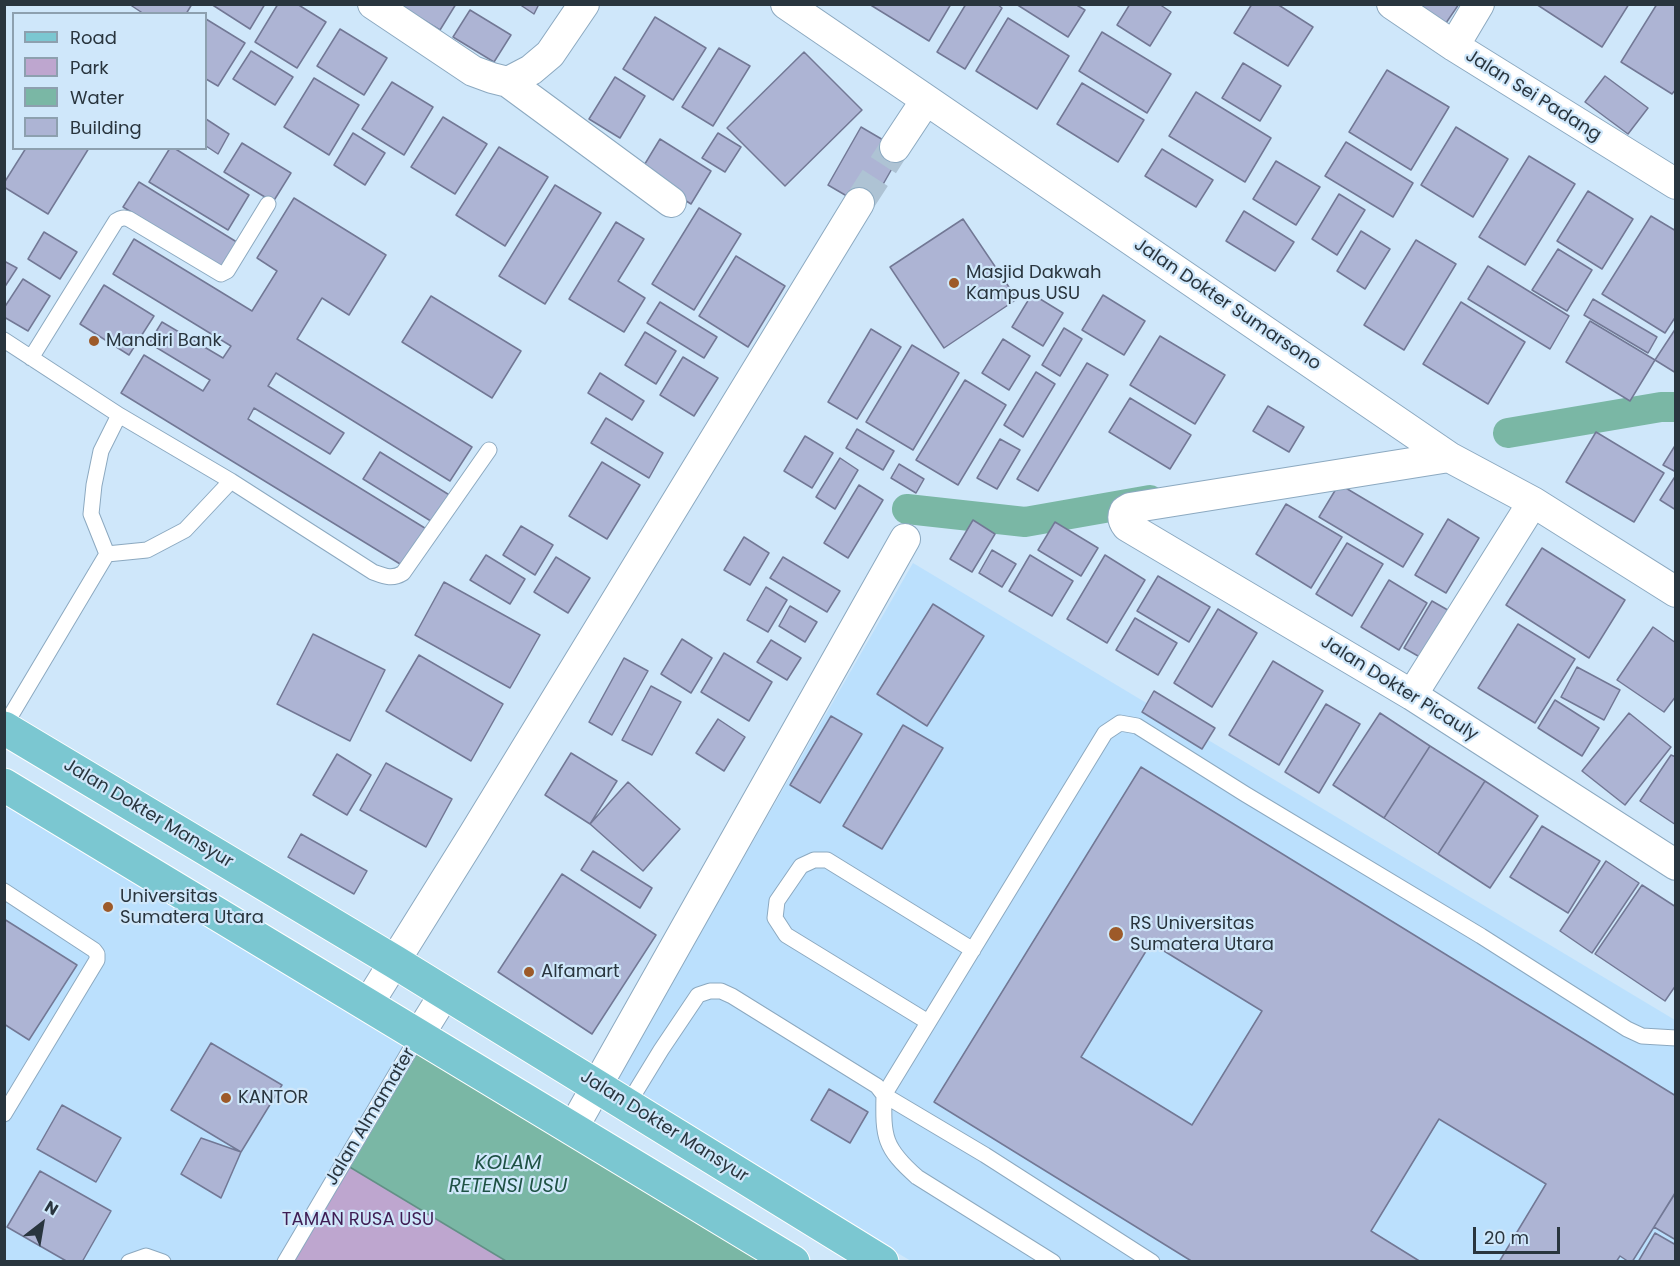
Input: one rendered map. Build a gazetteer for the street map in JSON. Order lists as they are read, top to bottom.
{
  "streets": {
    "main road": ["Jalan Dokter Mansyur"],
    "street": ["Jalan Sei Padang", "Jalan Dokter Sumarsono", "Jalan Dokter Picauly"],
    "lane": ["Jalan Almamater"]
  },
  "crossings": [
    ["Jalan Dokter Sumarsono", "Jalan Dokter Picauly"]
  ],
  "water": ["KOLAM RETENSI USU"],
  "parks": ["TAMAN RUSA USU"],
  "places": [
    "Masjid Dakwah Kampus USU",
    "Mandiri Bank",
    "Universitas Sumatera Utara",
    "RS Universitas Sumatera Utara",
    "Alfamart",
    "KANTOR"
  ],
  "legend": [
    "Road",
    "Park",
    "Water",
    "Building"
  ],
  "scale_bar": "20 m",
  "north": "top right"
}
